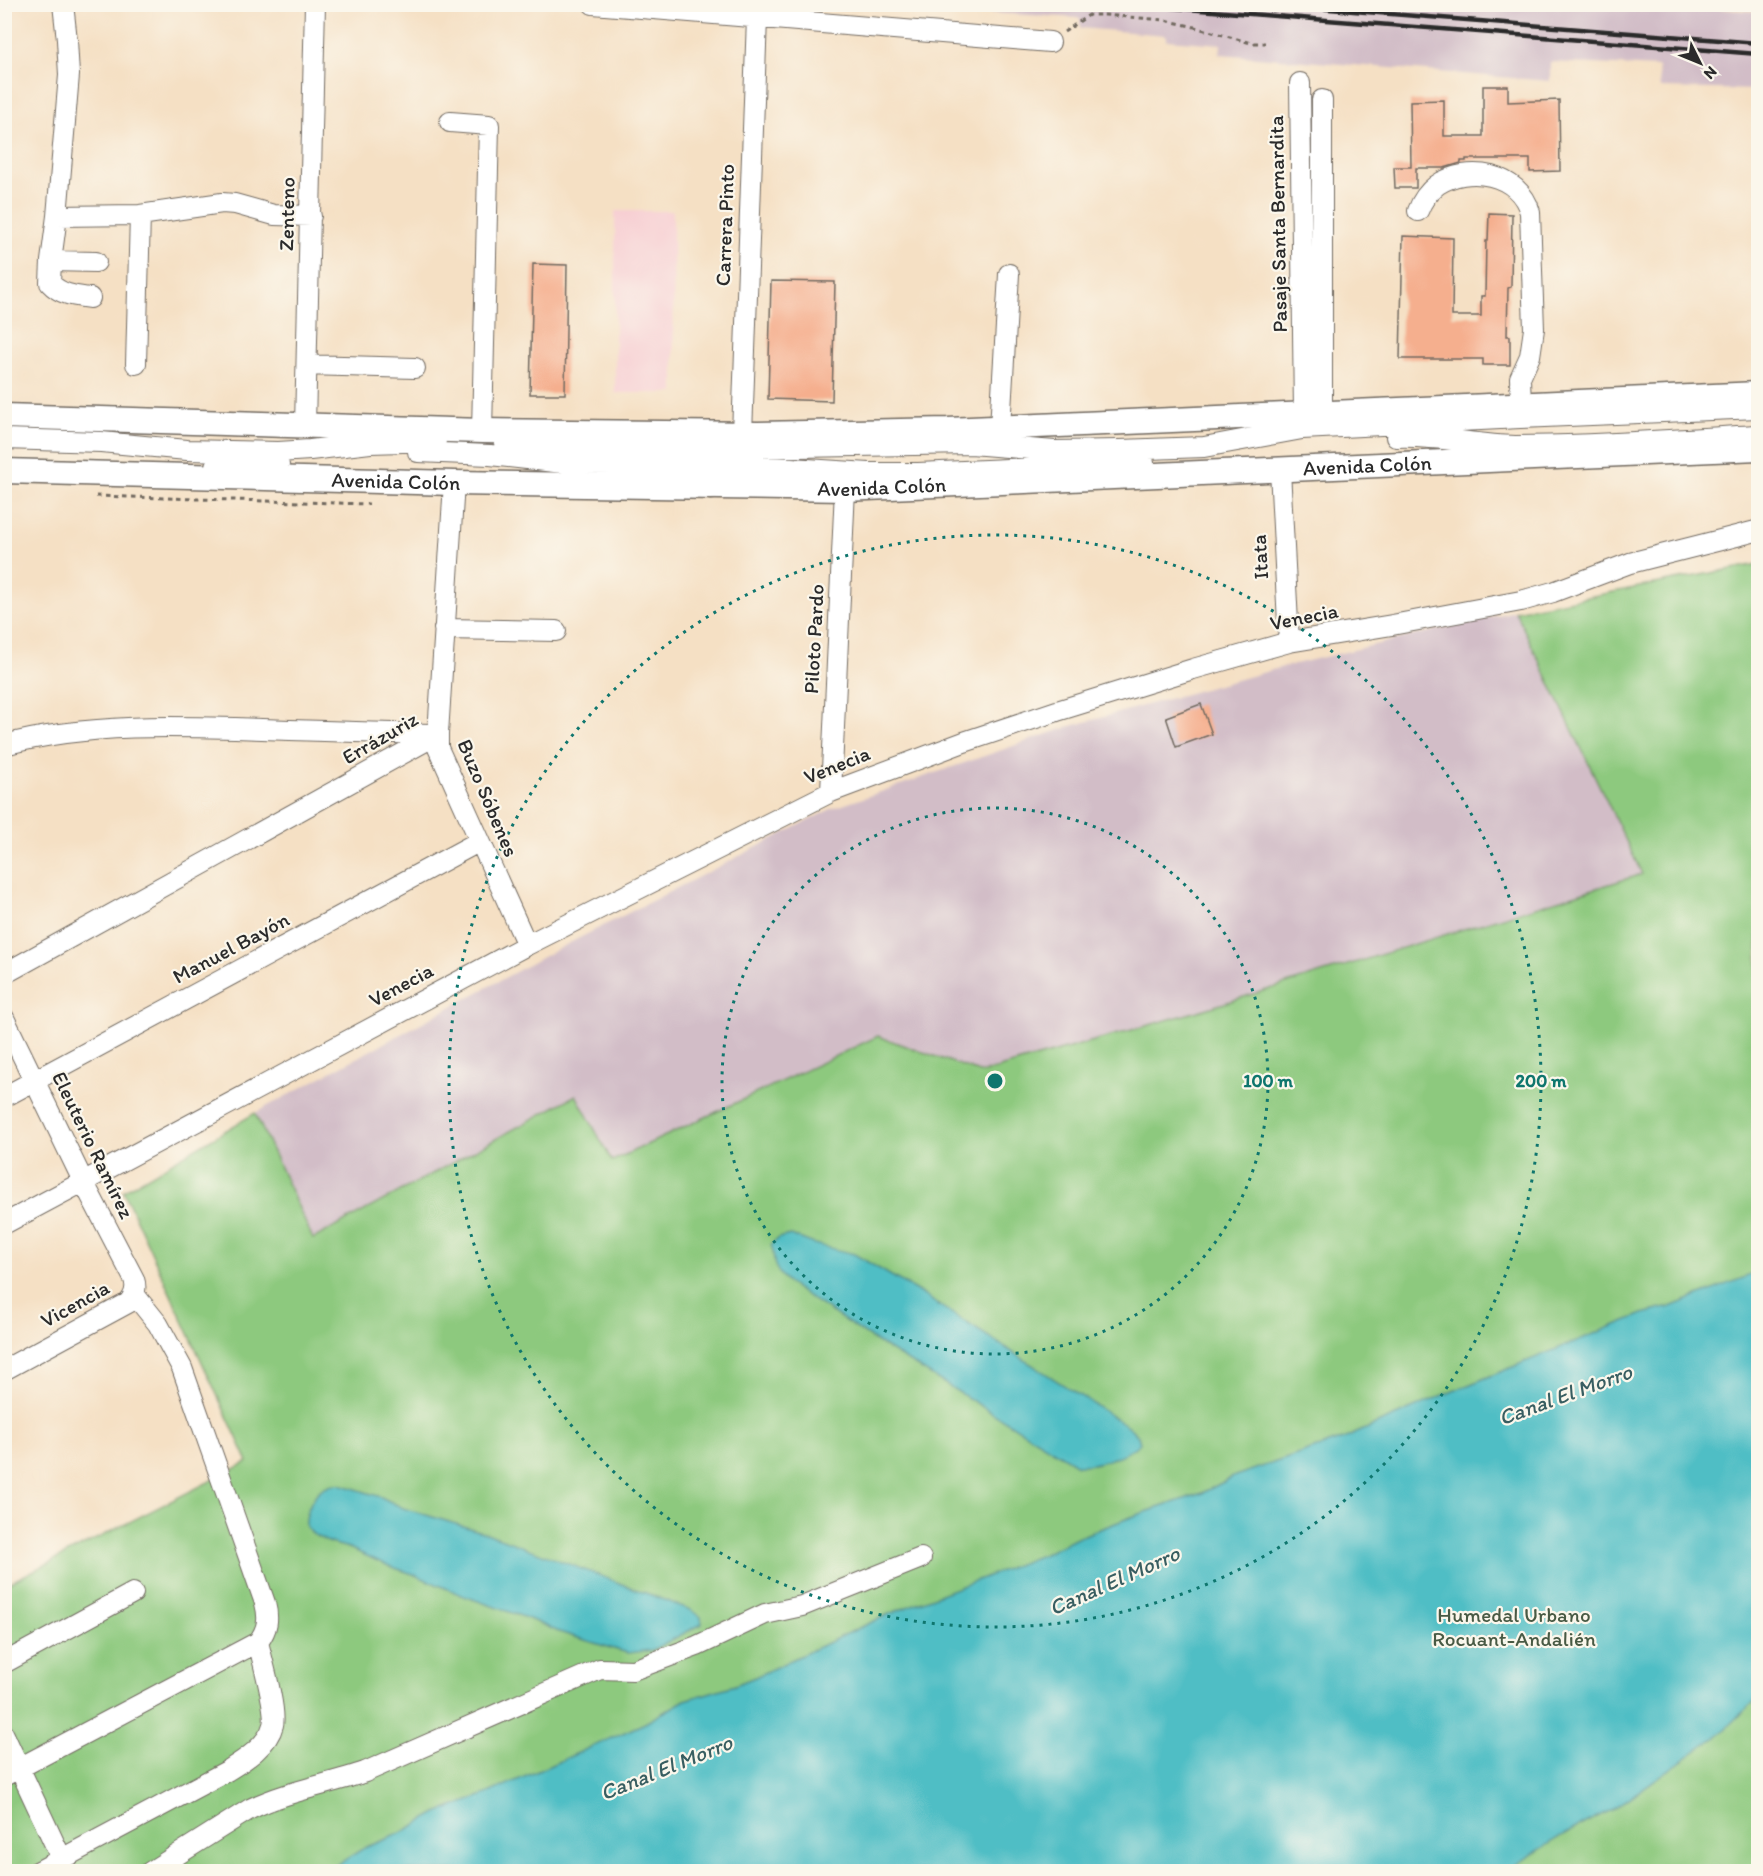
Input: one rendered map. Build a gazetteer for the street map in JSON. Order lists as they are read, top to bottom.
{
  "streets": {
    "main road": ["Avenida Colón"],
    "street": [
      "Zenteno",
      "Pasaje Santa Bernardita",
      "Carrera Pinto",
      "Itata",
      "Venecia",
      "Piloto Pardo",
      "Errázuriz",
      "Buzo Sóbenes",
      "Manuel Bayón",
      "Eleuterio Ramírez",
      "Vicencia"
    ]
  },
  "crossings": [
    ["Avenida Colón", "Itata"],
    ["Avenida Colón", "Piloto Pardo"],
    ["Avenida Colón", "Buzo Sóbenes"],
    ["Itata", "Venecia"],
    ["Venecia", "Piloto Pardo"],
    ["Venecia", "Buzo Sóbenes"],
    ["Venecia", "Eleuterio Ramírez"],
    ["Errázuriz", "Buzo Sóbenes"],
    ["Buzo Sóbenes", "Manuel Bayón"],
    ["Manuel Bayón", "Eleuterio Ramírez"],
    ["Eleuterio Ramírez", "Vicencia"]
  ],
  "water": ["Canal El Morro"],
  "parks": ["Humedal Urbano Rocuant-Andalién"],
  "north": "bottom right",
  "rings": ["100 m", "200 m"]
}
